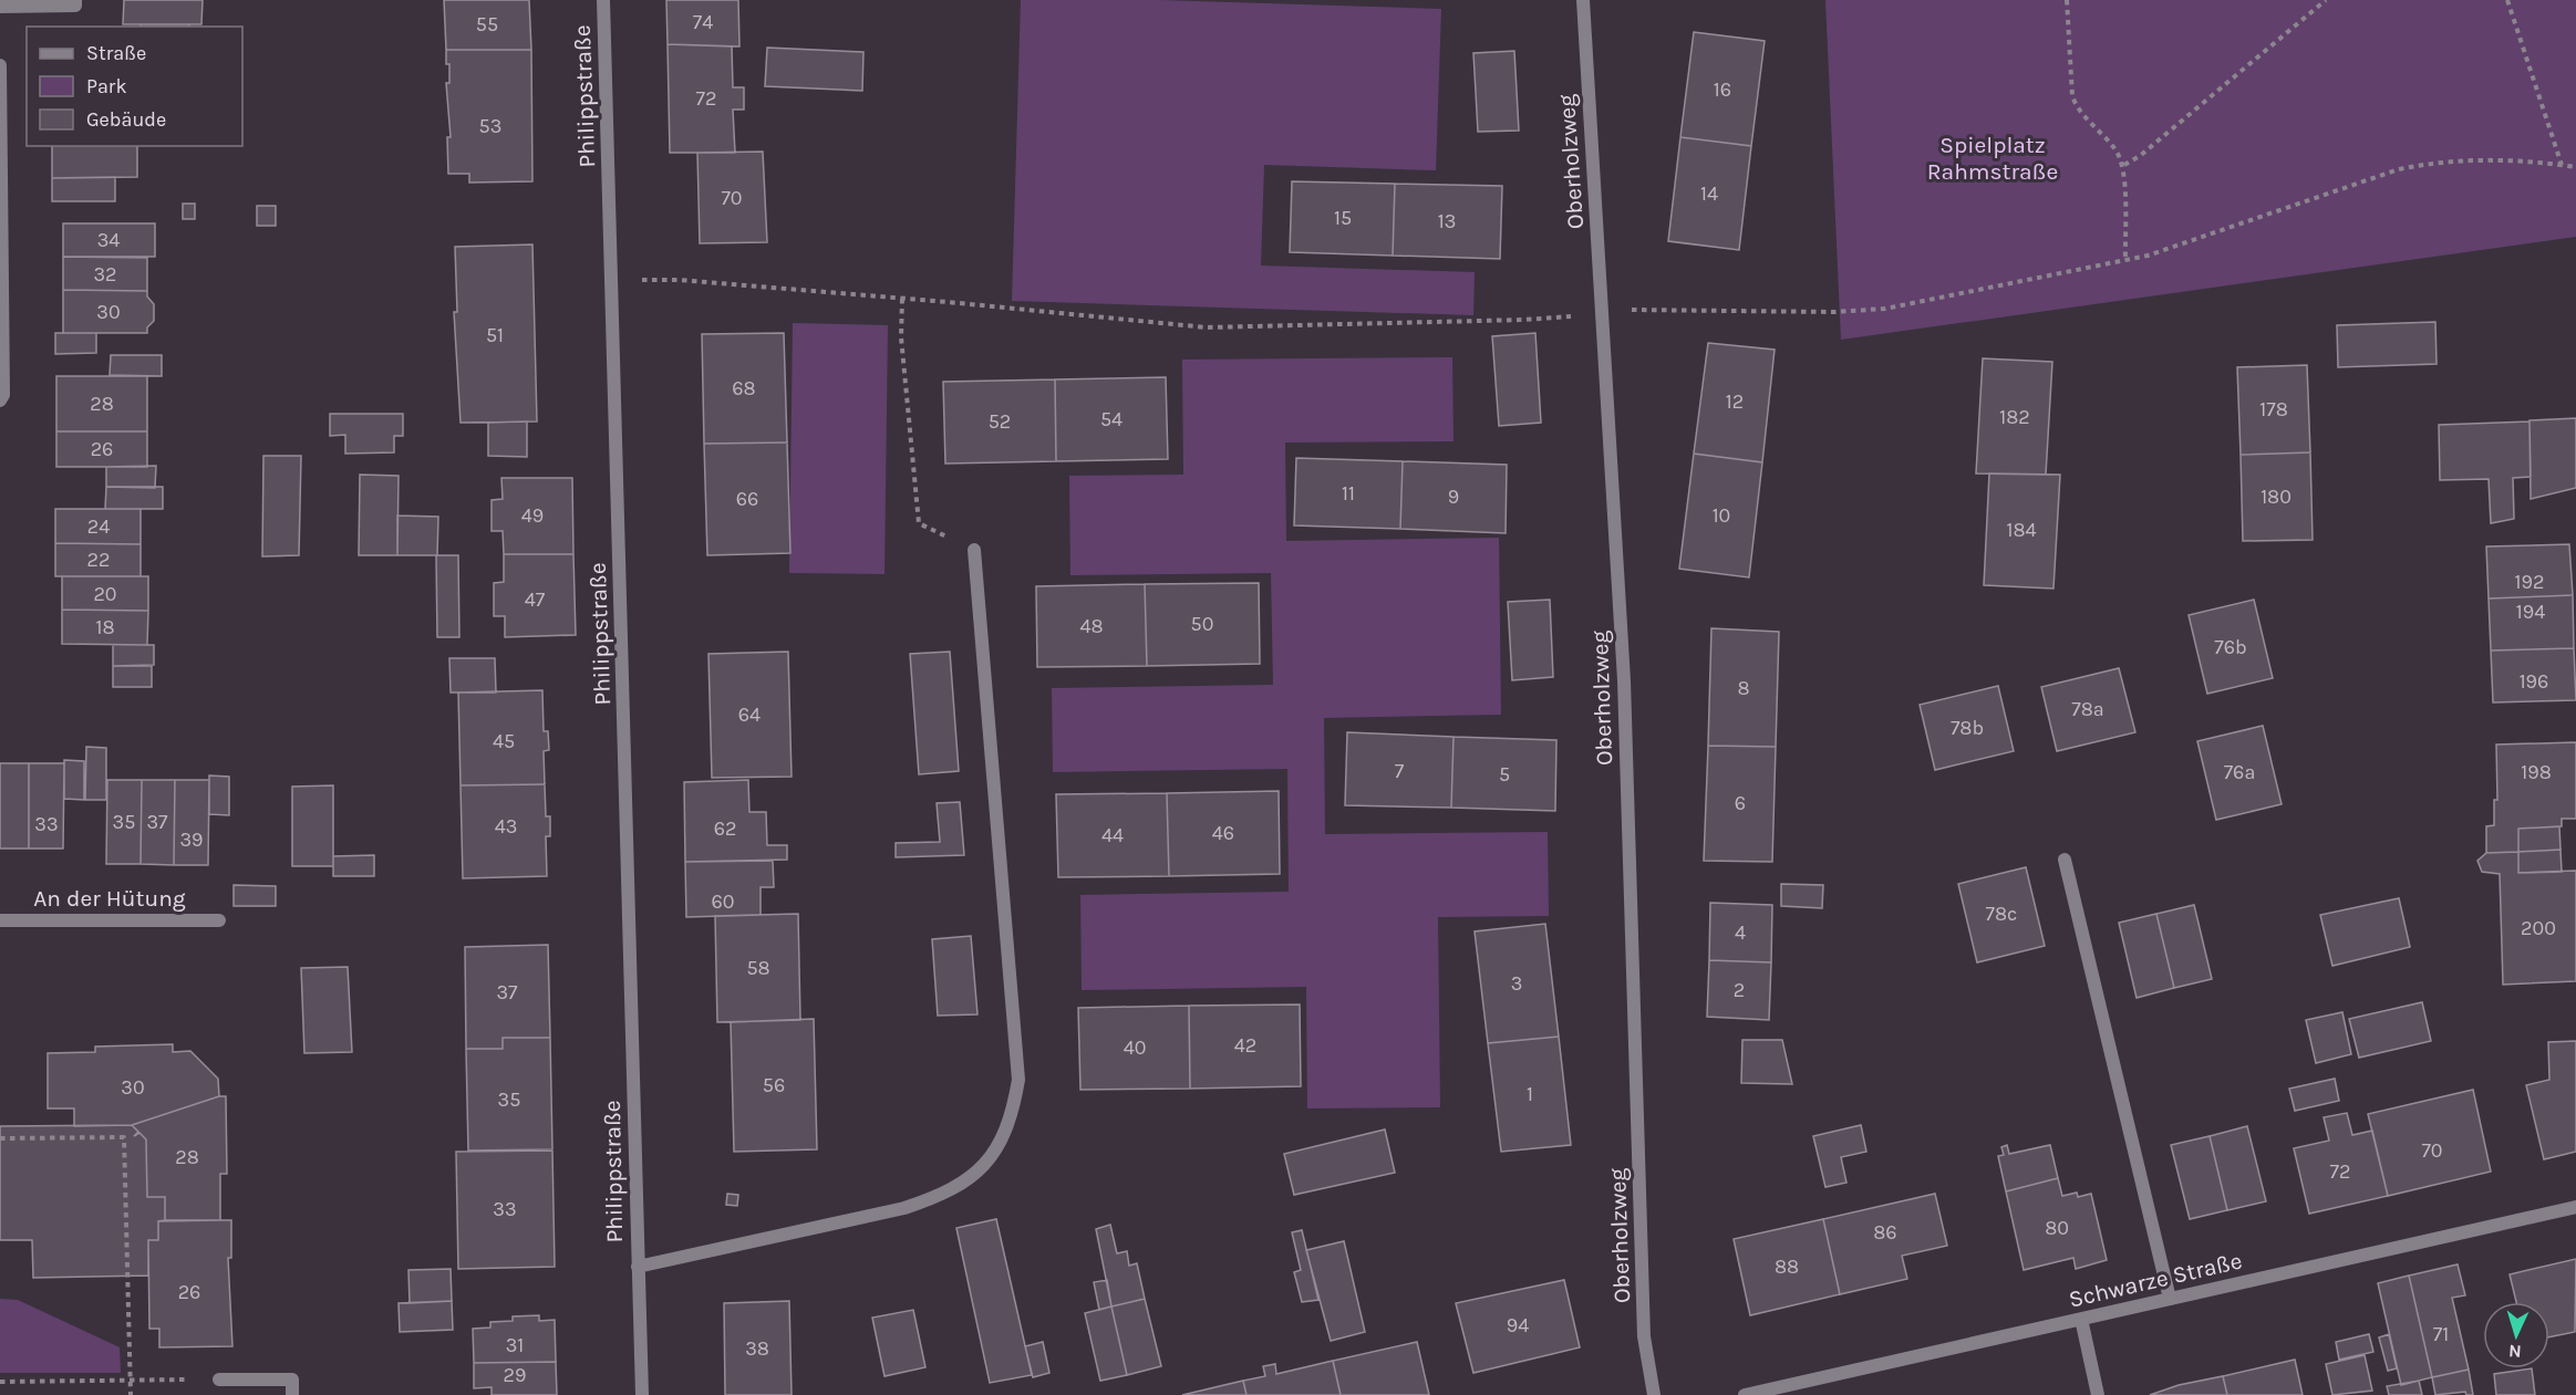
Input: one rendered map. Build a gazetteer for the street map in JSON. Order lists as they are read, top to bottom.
{
  "streets": {
    "street": [
      "Philippstraße",
      "Oberholzweg",
      "An der Hütung",
      "Schwarze Straße"
    ]
  },
  "parks": ["Spielplatz Rahmstraße"],
  "house_numbers": [
    "74",
    "55",
    "16",
    "72",
    "53",
    "14",
    "70",
    "15",
    "13",
    "34",
    "32",
    "30",
    "51",
    "68",
    "12",
    "28",
    "178",
    "182",
    "54",
    "52",
    "26",
    "11",
    "9",
    "180",
    "66",
    "49",
    "10",
    "24",
    "184",
    "22",
    "192",
    "20",
    "47",
    "194",
    "50",
    "48",
    "18",
    "76b",
    "196",
    "8",
    "78a",
    "64",
    "78b",
    "45",
    "7",
    "76a",
    "198",
    "5",
    "6",
    "35",
    "37",
    "33",
    "43",
    "62",
    "46",
    "44",
    "39",
    "60",
    "78c",
    "200",
    "4",
    "58",
    "3",
    "2",
    "37",
    "42",
    "40",
    "56",
    "30",
    "1",
    "35",
    "70",
    "28",
    "72",
    "33",
    "80",
    "86",
    "88",
    "26",
    "94",
    "71",
    "31",
    "38",
    "29"
  ],
  "legend": ["Straße", "Park", "Gebäude"],
  "north": "bottom"
}
